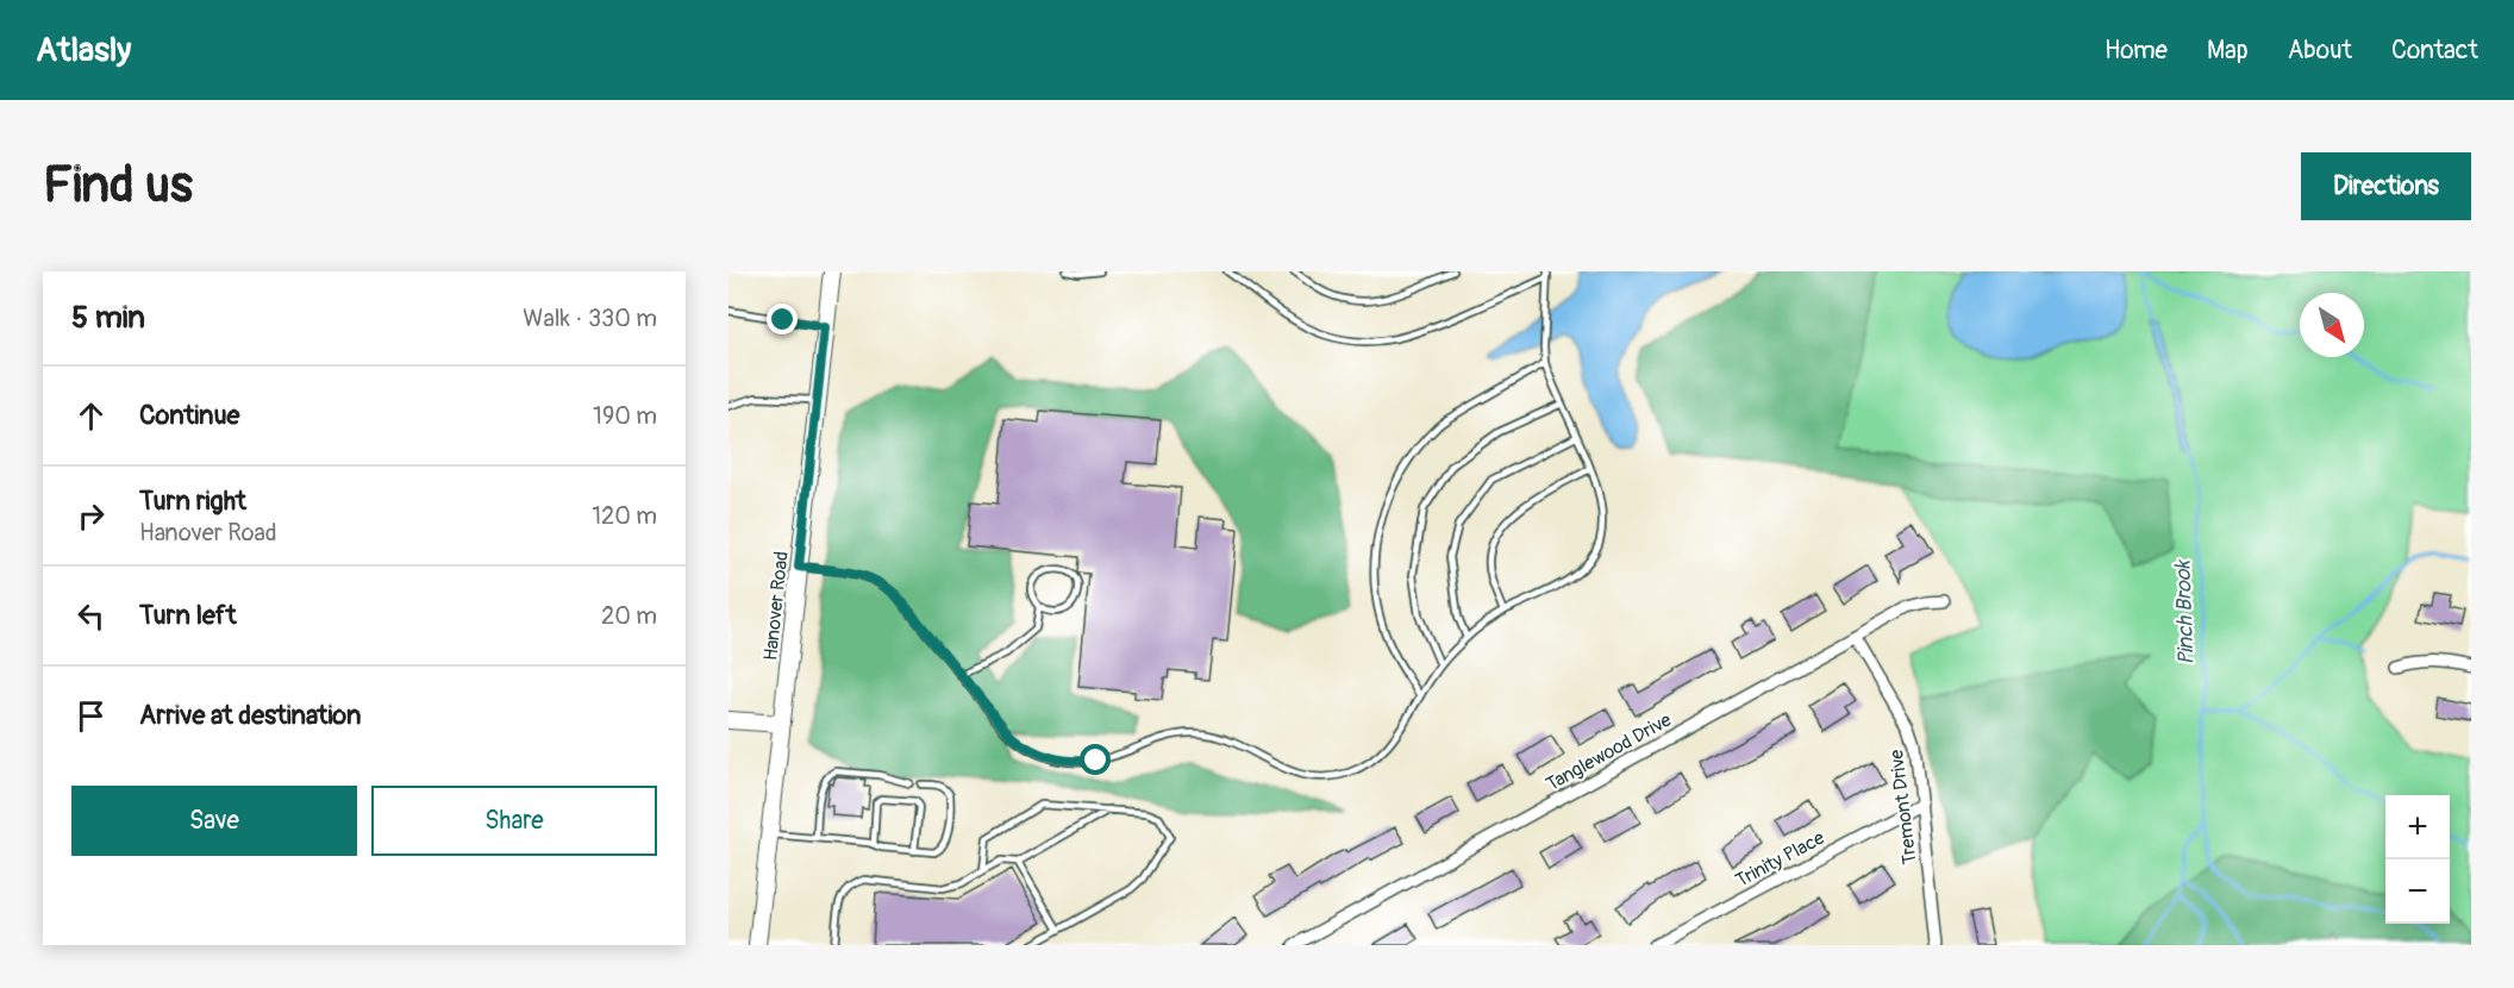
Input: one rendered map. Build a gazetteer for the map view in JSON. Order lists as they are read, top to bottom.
{
  "streets": {
    "street": [
      "Hanover Road",
      "Tanglewood Drive",
      "Tremont Drive",
      "Trinity Place"
    ]
  },
  "crossings": [
    ["Tanglewood Drive", "Tremont Drive"],
    ["Tremont Drive", "Trinity Place"]
  ],
  "water": ["Pinch Brook"],
  "north": "bottom right",
  "page": {
    "header": "Atlasly",
    "nav": [
      "Home",
      "Map",
      "About",
      "Contact"
    ],
    "buttons": [
      "Directions",
      ["Save", "Share"]
    ],
    "title": "Find us",
    "heading": ["5 min", "Walk · 330 m"],
    "list": [
      ["Continue", "190 m"],
      ["Turn right", "Hanover Road", "120 m"],
      ["Turn left", "20 m"],
      "Arrive at destination"
    ],
    "map_buttons": ["+", "−"]
  }
}
